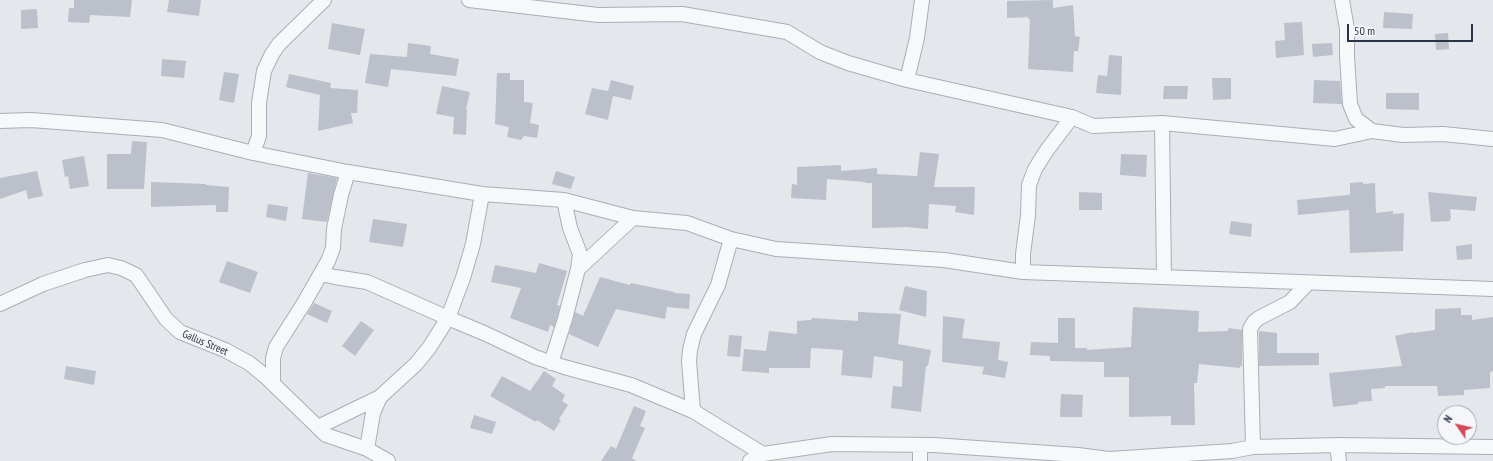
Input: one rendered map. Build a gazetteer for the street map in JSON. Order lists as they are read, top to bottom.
{
  "streets": {
    "street": ["Gallus Street"]
  },
  "scale_bar": "50 m",
  "north": "top left"
}
